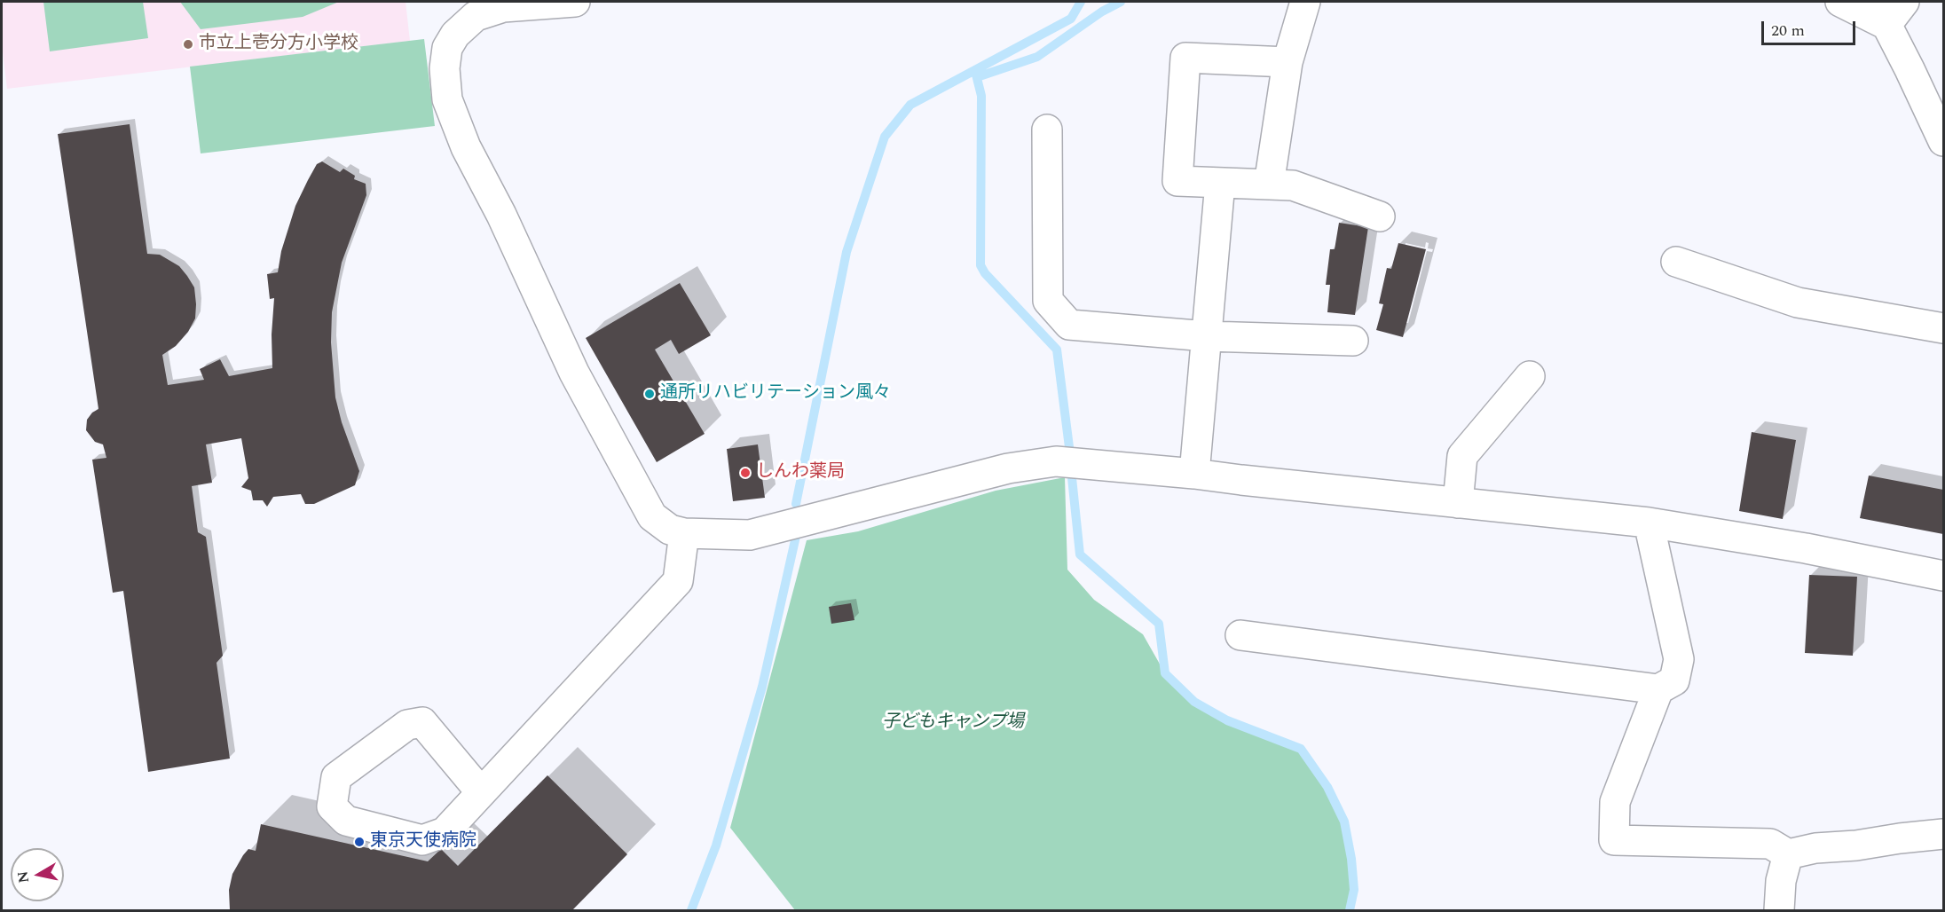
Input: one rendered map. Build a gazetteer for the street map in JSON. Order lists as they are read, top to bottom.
{
  "parks": ["子どもキャンプ場"],
  "places": [
    "市立上壱分方小学校",
    "通所リハビリテーション風々",
    "しんわ薬局",
    "東京天使病院"
  ],
  "scale_bar": "20 m",
  "north": "left"
}
